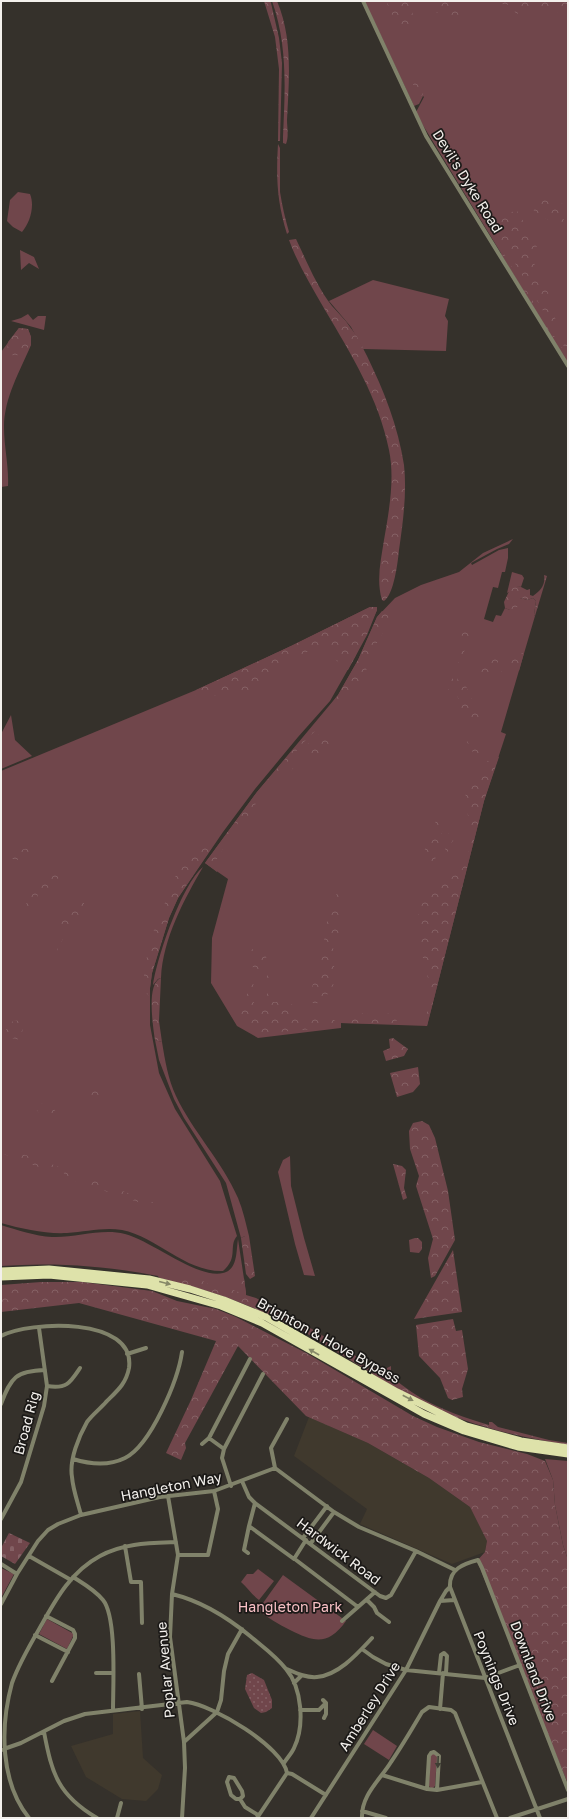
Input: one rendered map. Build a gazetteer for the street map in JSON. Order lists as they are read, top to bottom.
{
  "streets": {
    "highway": ["Brighton & Hove Bypass"],
    "street": [
      "Devil's Dyke Road",
      "Broad Rig",
      "Hangleton Way",
      "Hardwick Road",
      "Poplar Avenue",
      "Downland Drive",
      "Poynings Drive",
      "Amberley Drive"
    ]
  },
  "crossings": [
    ["Hangleton Way", "Hardwick Road"],
    ["Hangleton Way", "Poplar Avenue"],
    ["Poynings Drive", "Amberley Drive"]
  ],
  "parks": ["Hangleton Park"]
}
